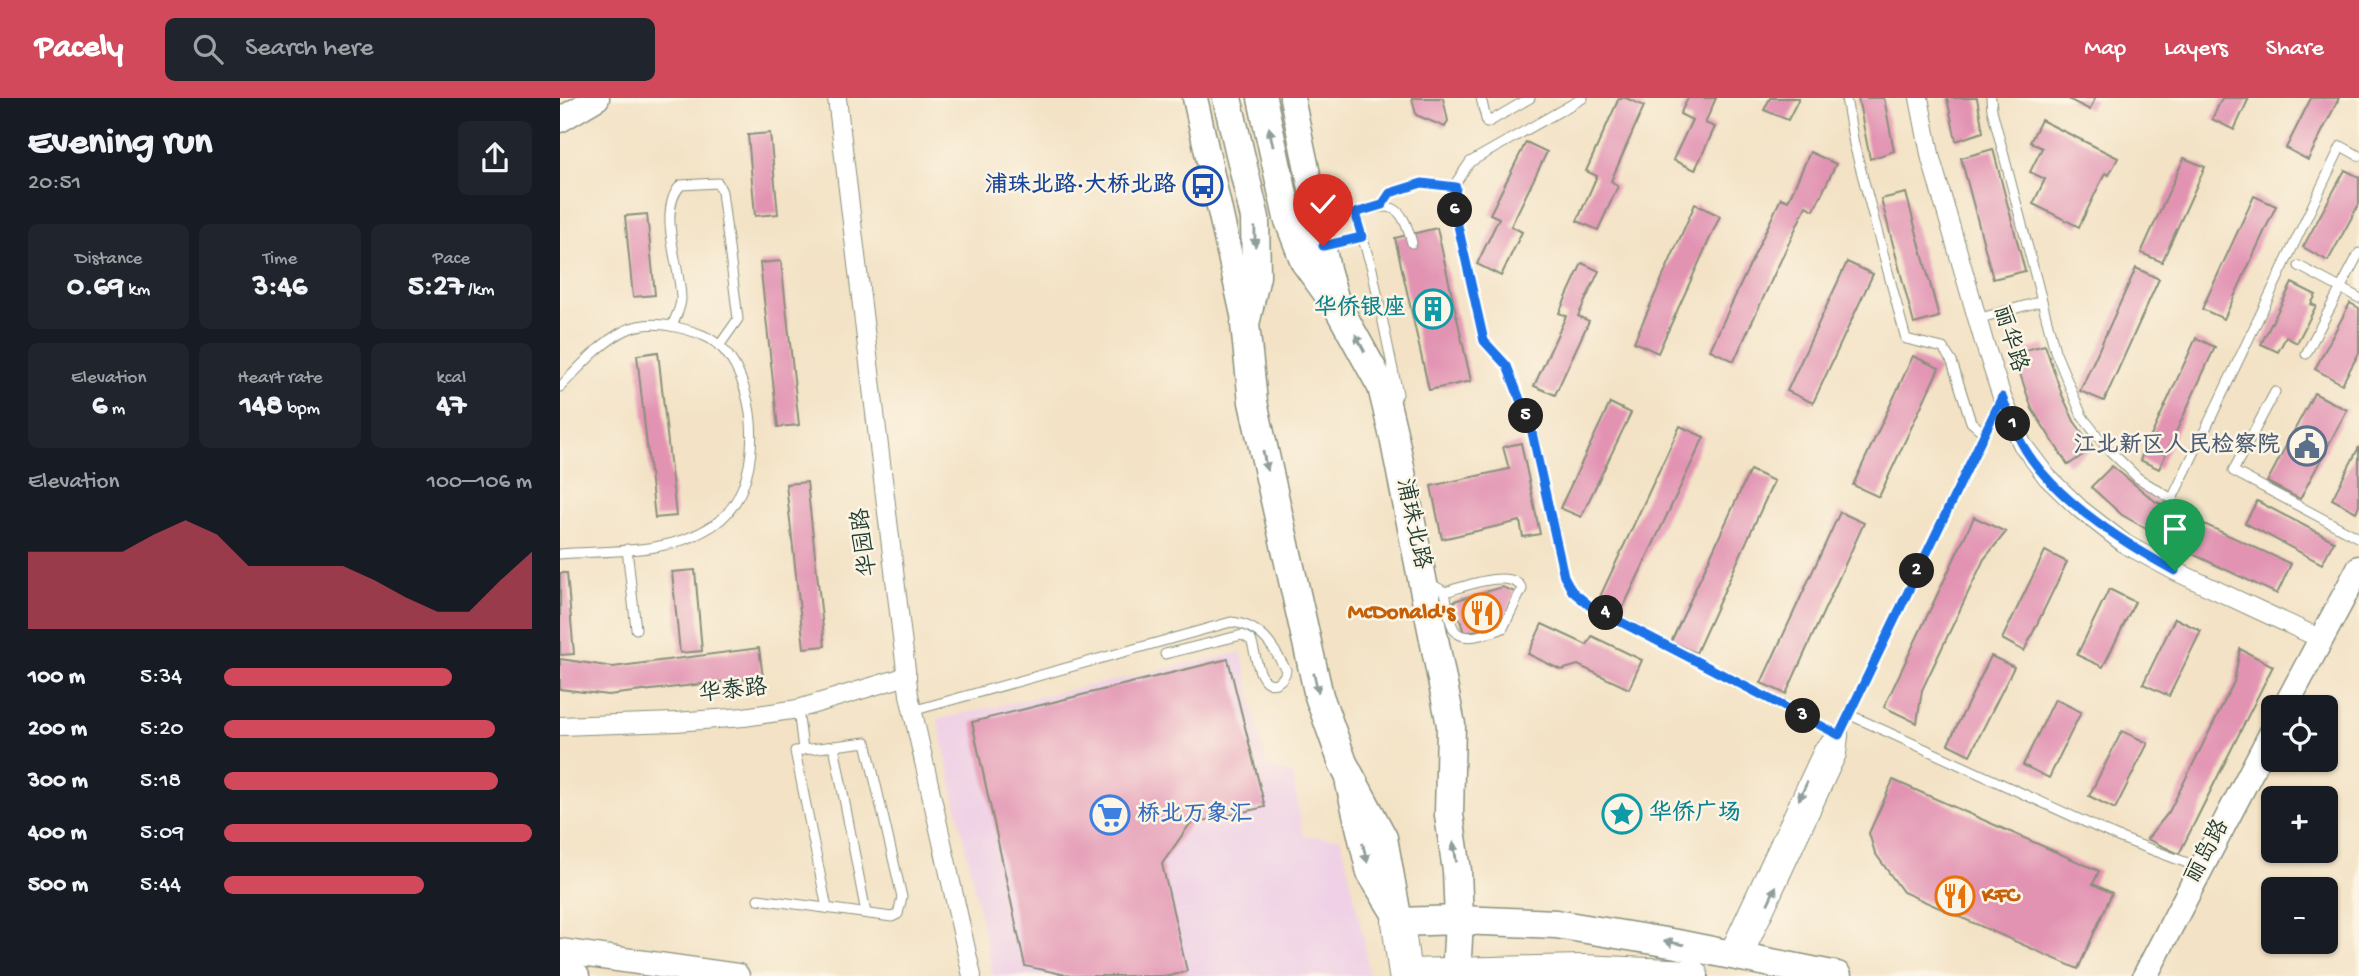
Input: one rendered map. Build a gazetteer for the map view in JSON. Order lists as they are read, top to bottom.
{
  "streets": {
    "main road": ["浦珠北路"],
    "street": [
      "丽华路",
      "华园路",
      "华泰路",
      "丽岛路"
    ]
  },
  "crossings": [
    ["华园路", "华泰路"]
  ],
  "places": {
    "bus stop": ["浦珠北路·大桥北路"],
    "building": ["华侨银座"],
    "public building": ["江北新区人民检察院"],
    "restaurant": ["McDonald's", "KFC"],
    "place": ["华侨广场"],
    "supermarket": ["桥北万象汇"]
  },
  "page": {
    "header": "Pacely",
    "search": "Search here",
    "nav": ["Map", "Layers", "Share"],
    "heading": ["Evening run", "20:51"],
    "pins": [
      "6",
      "5",
      "1",
      "2",
      "4",
      "3"
    ],
    "stats": [
      ["Distance", "0.69 km"],
      ["Time", "3:46"],
      ["Pace", "5:27 /km"],
      ["Elevation", "6 m"],
      ["Heart rate", "148 bpm"],
      ["kcal", "47"]
    ],
    "chart": ["Elevation", "100–106 m"],
    "list": [
      {
        "name": "100 m",
        "note": "5:34"
      },
      {
        "name": "200 m",
        "note": "5:20"
      },
      {
        "name": "300 m",
        "note": "5:18"
      },
      {
        "name": "400 m",
        "note": "5:09"
      },
      {
        "name": "500 m",
        "note": "5:44"
      }
    ],
    "map_buttons": ["+", "−"]
  }
}
